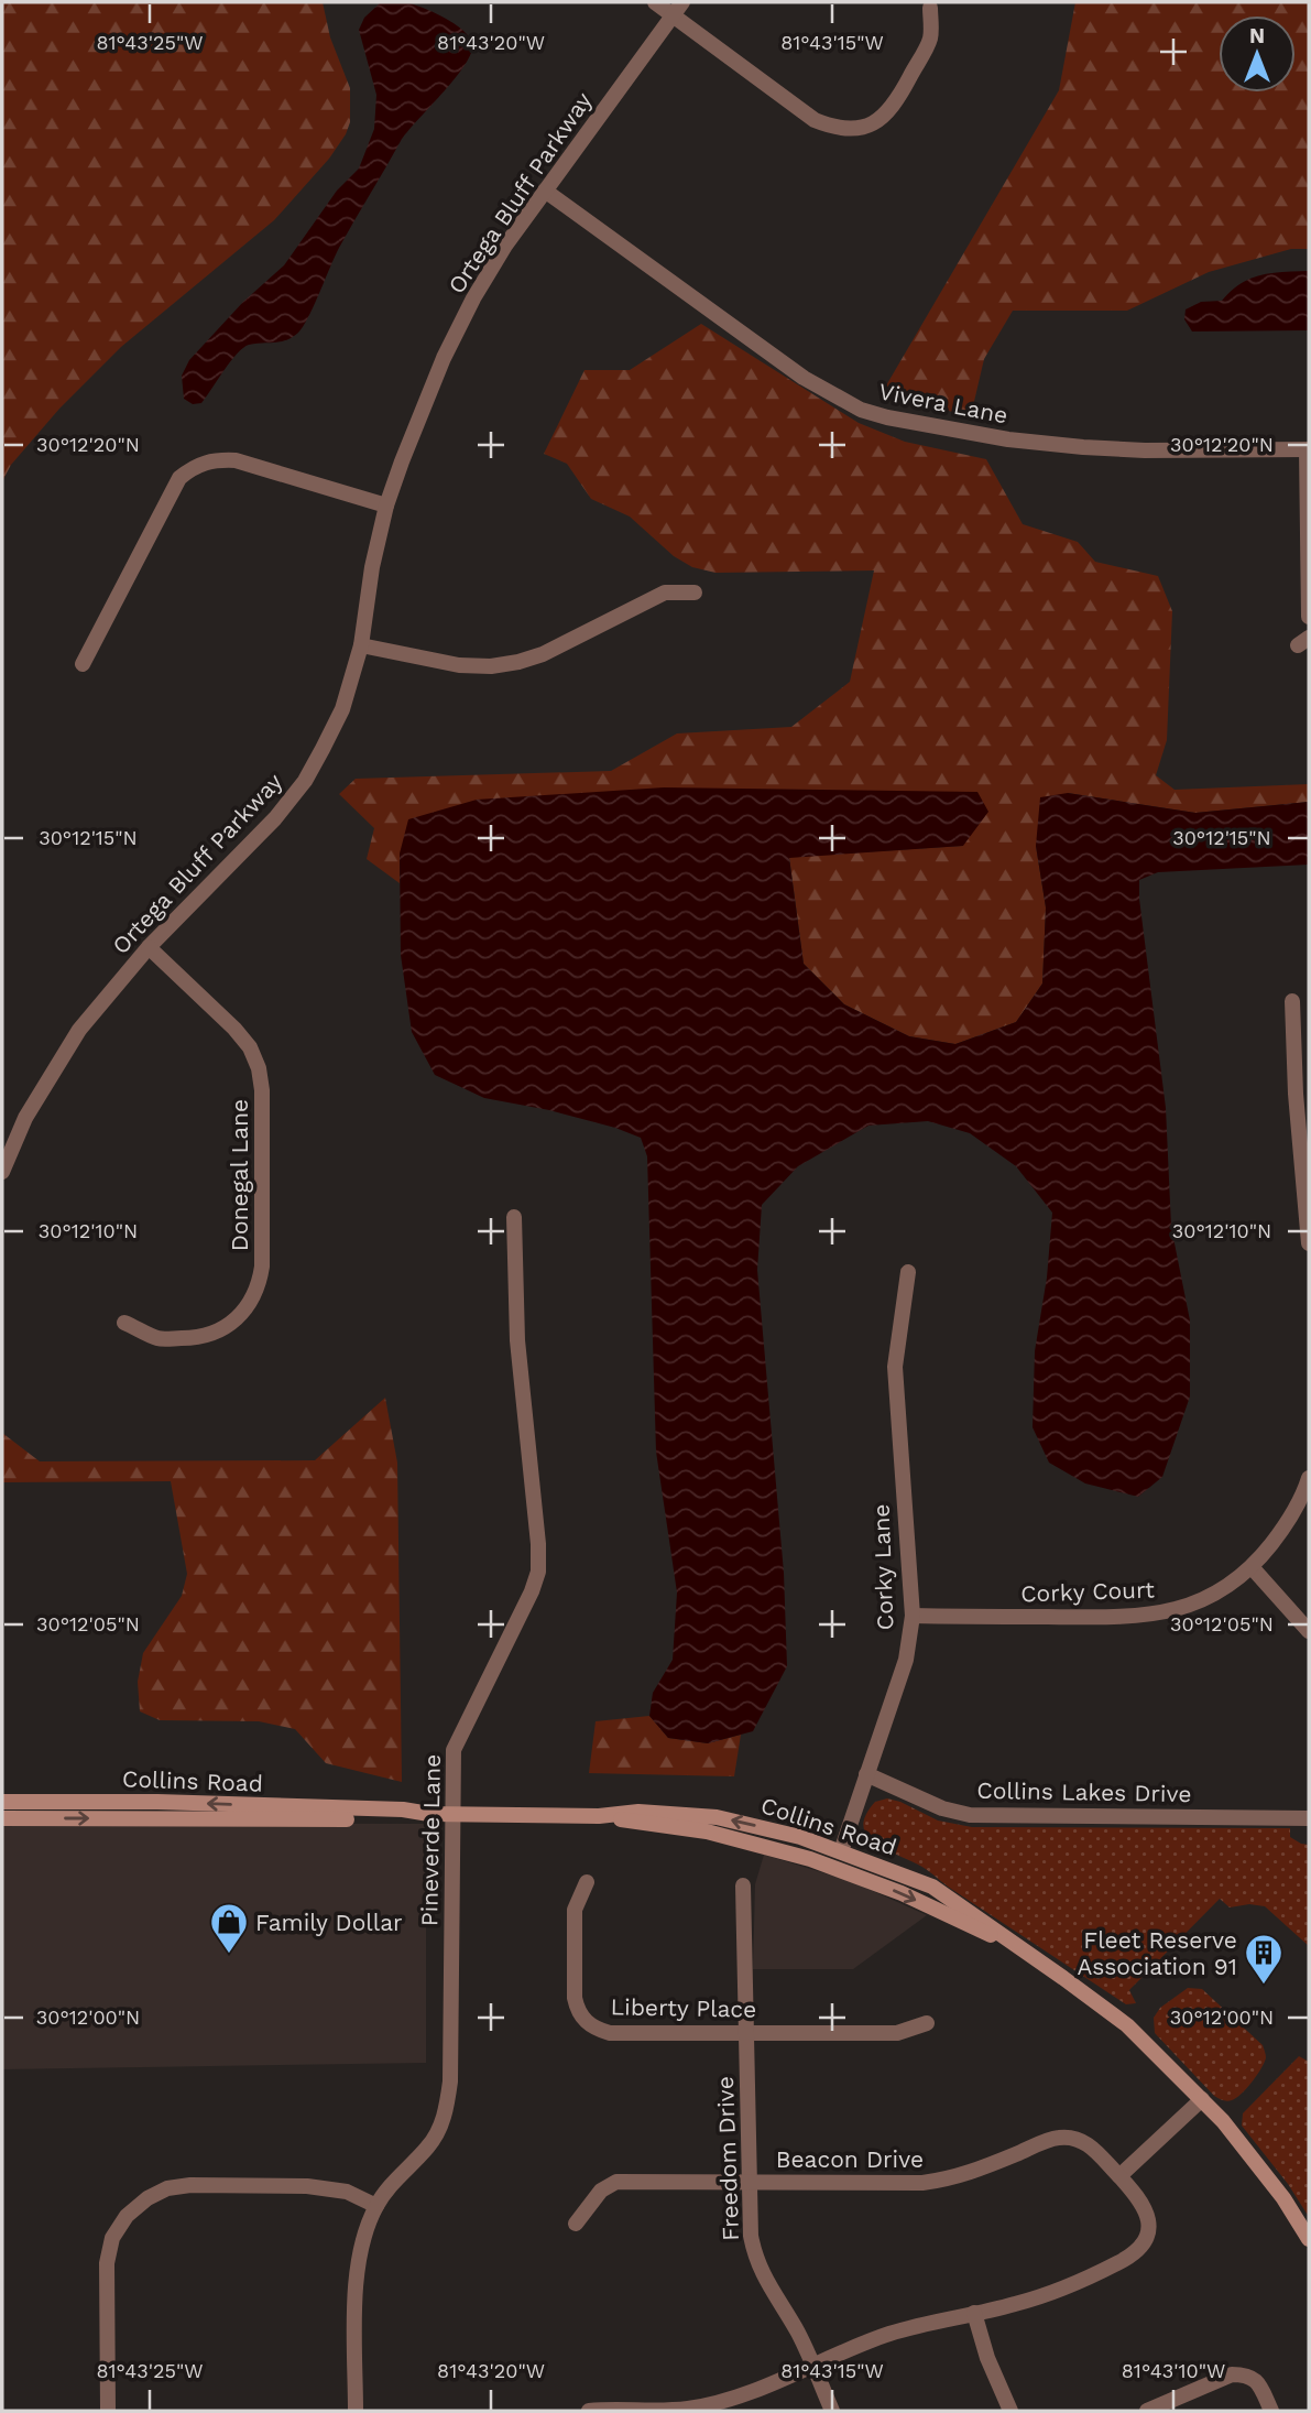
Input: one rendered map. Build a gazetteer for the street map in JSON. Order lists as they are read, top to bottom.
{
  "streets": {
    "street": [
      "Ortega Bluff Parkway",
      "Vivera Lane",
      "Donegal Lane",
      "Corky Lane",
      "Corky Court",
      "Collins Road",
      "Collins Lakes Drive",
      "Pineverde Lane",
      "Liberty Place",
      "Freedom Drive",
      "Beacon Drive"
    ]
  },
  "crossings": [
    ["Ortega Bluff Parkway", "Vivera Lane"],
    ["Ortega Bluff Parkway", "Donegal Lane"],
    ["Corky Lane", "Corky Court"],
    ["Corky Lane", "Collins Road"],
    ["Corky Lane", "Collins Lakes Drive"],
    ["Collins Road", "Pineverde Lane"],
    ["Liberty Place", "Freedom Drive"],
    ["Freedom Drive", "Beacon Drive"]
  ],
  "places": {
    "shop": ["Family Dollar"],
    "building": ["Fleet Reserve Association 91"]
  },
  "north": "top",
  "coordinates": [
    "81°43'25\"W",
    "81°43'20\"W",
    "81°43'15\"W",
    "30°12'20\"N",
    "30°12'15\"N",
    "30°12'10\"N",
    "30°12'05\"N",
    "30°12'00\"N",
    "81°43'10\"W"
  ]
}
